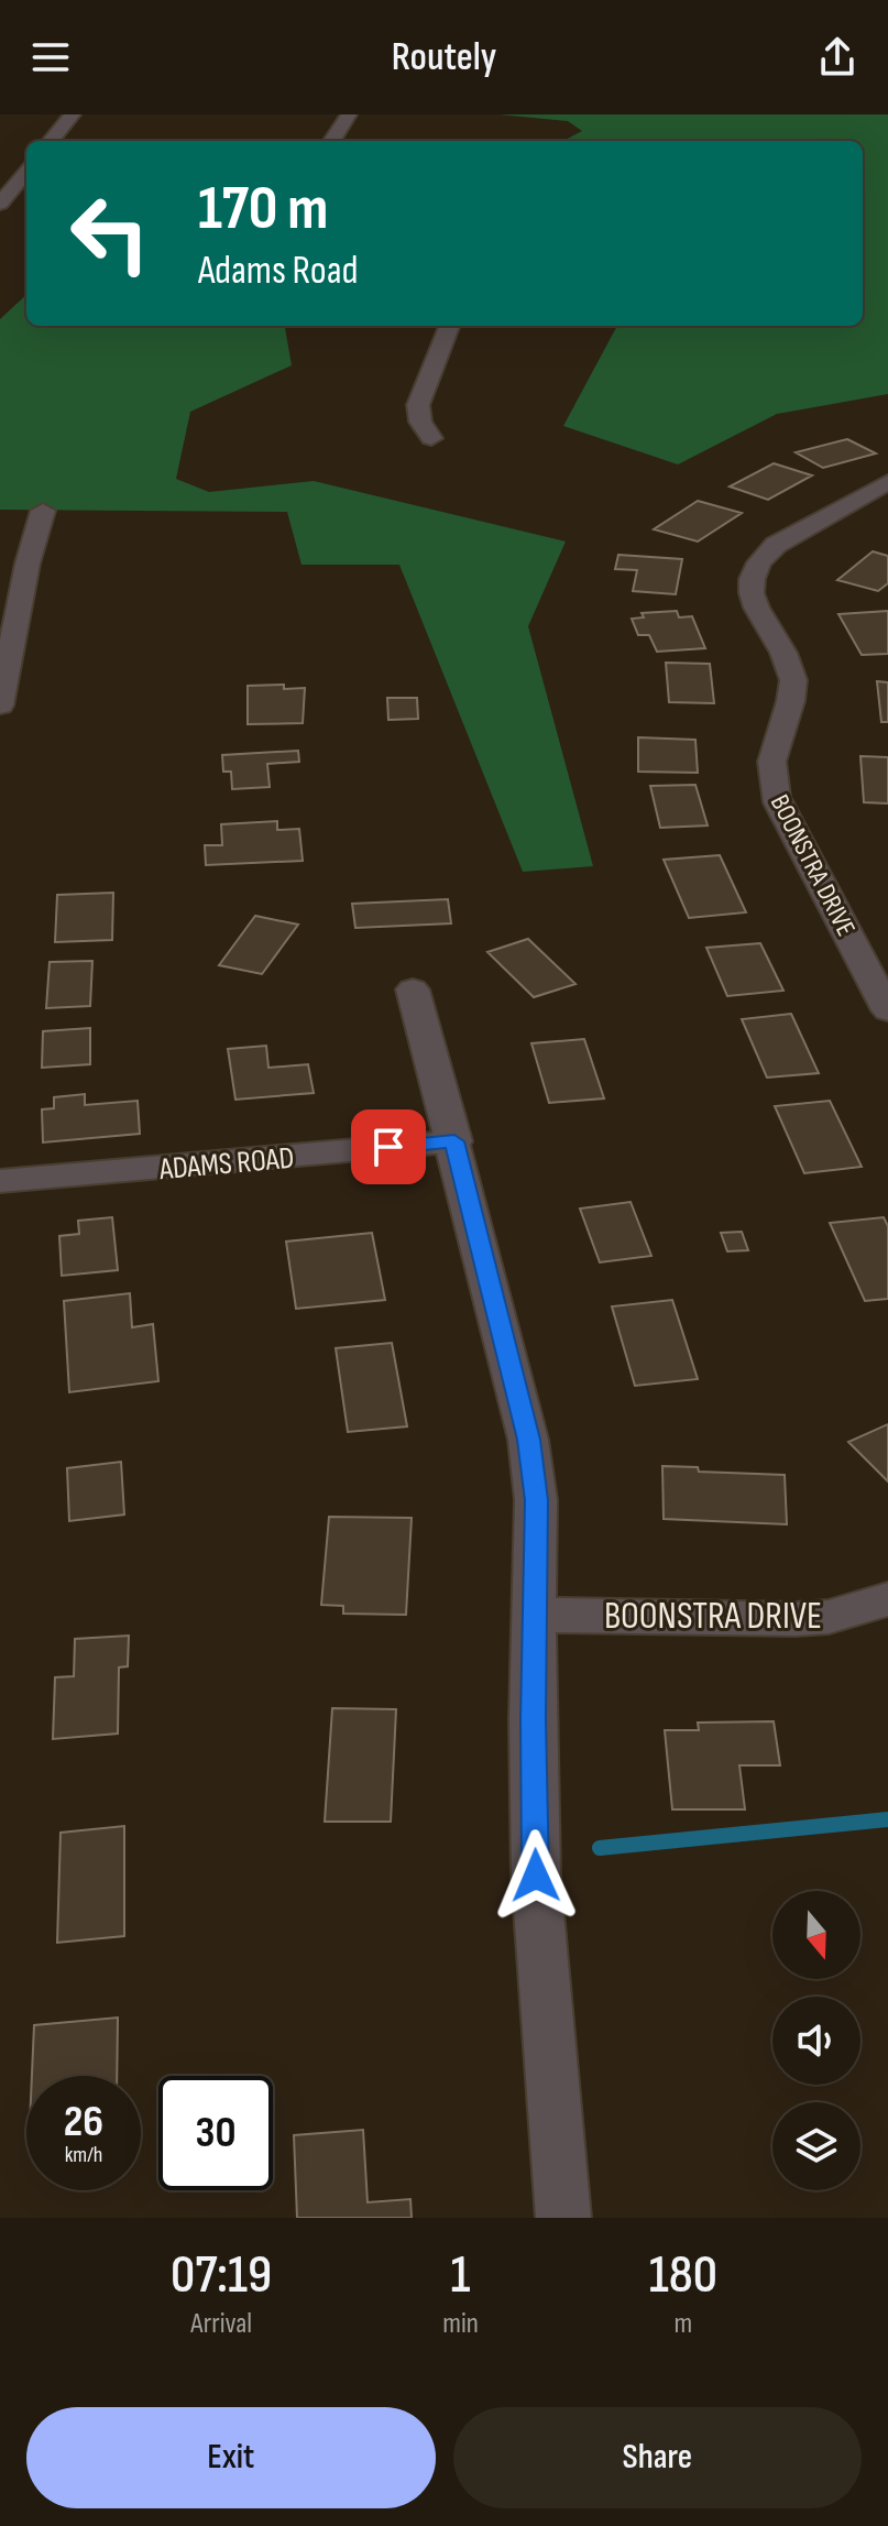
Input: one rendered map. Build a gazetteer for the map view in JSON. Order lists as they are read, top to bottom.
{
  "streets": {
    "street": ["BOONSTRA DRIVE", "ADAMS ROAD"]
  },
  "north": "bottom",
  "page": {
    "header": "Routely",
    "turn": ["170 m", "Adams Road"],
    "speed": "26 km/h",
    "limit": "30",
    "eta": [
      "07:19",
      "Arrival",
      "1",
      "min",
      "180",
      "m"
    ],
    "buttons": ["Exit", "Share"]
  }
}
